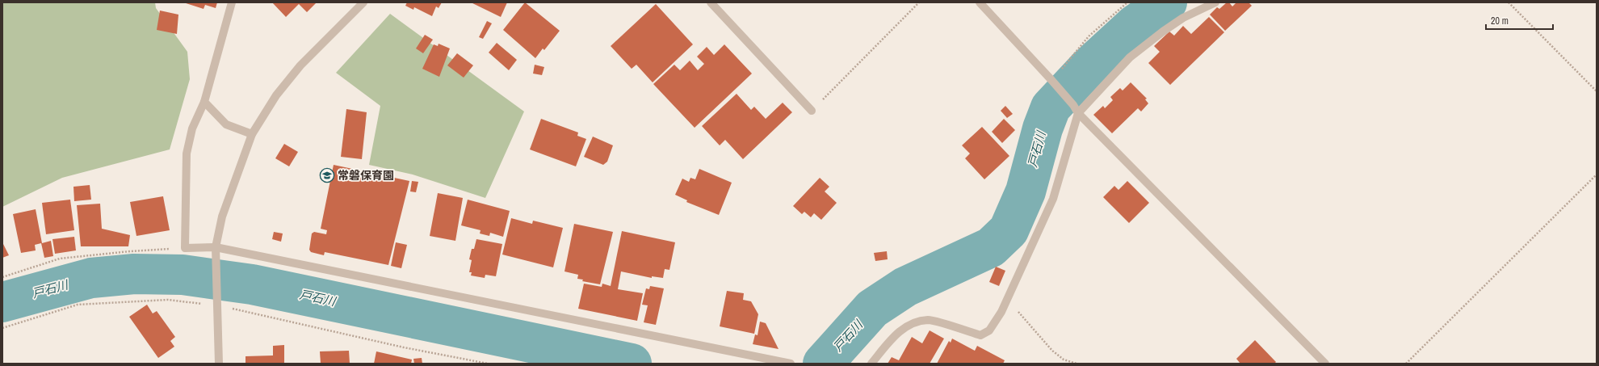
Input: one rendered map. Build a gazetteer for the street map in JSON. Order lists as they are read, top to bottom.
{
  "water": ["戸石川"],
  "places": {
    "school or university": ["常磐保育園"]
  },
  "scale_bar": "20 m"
}
